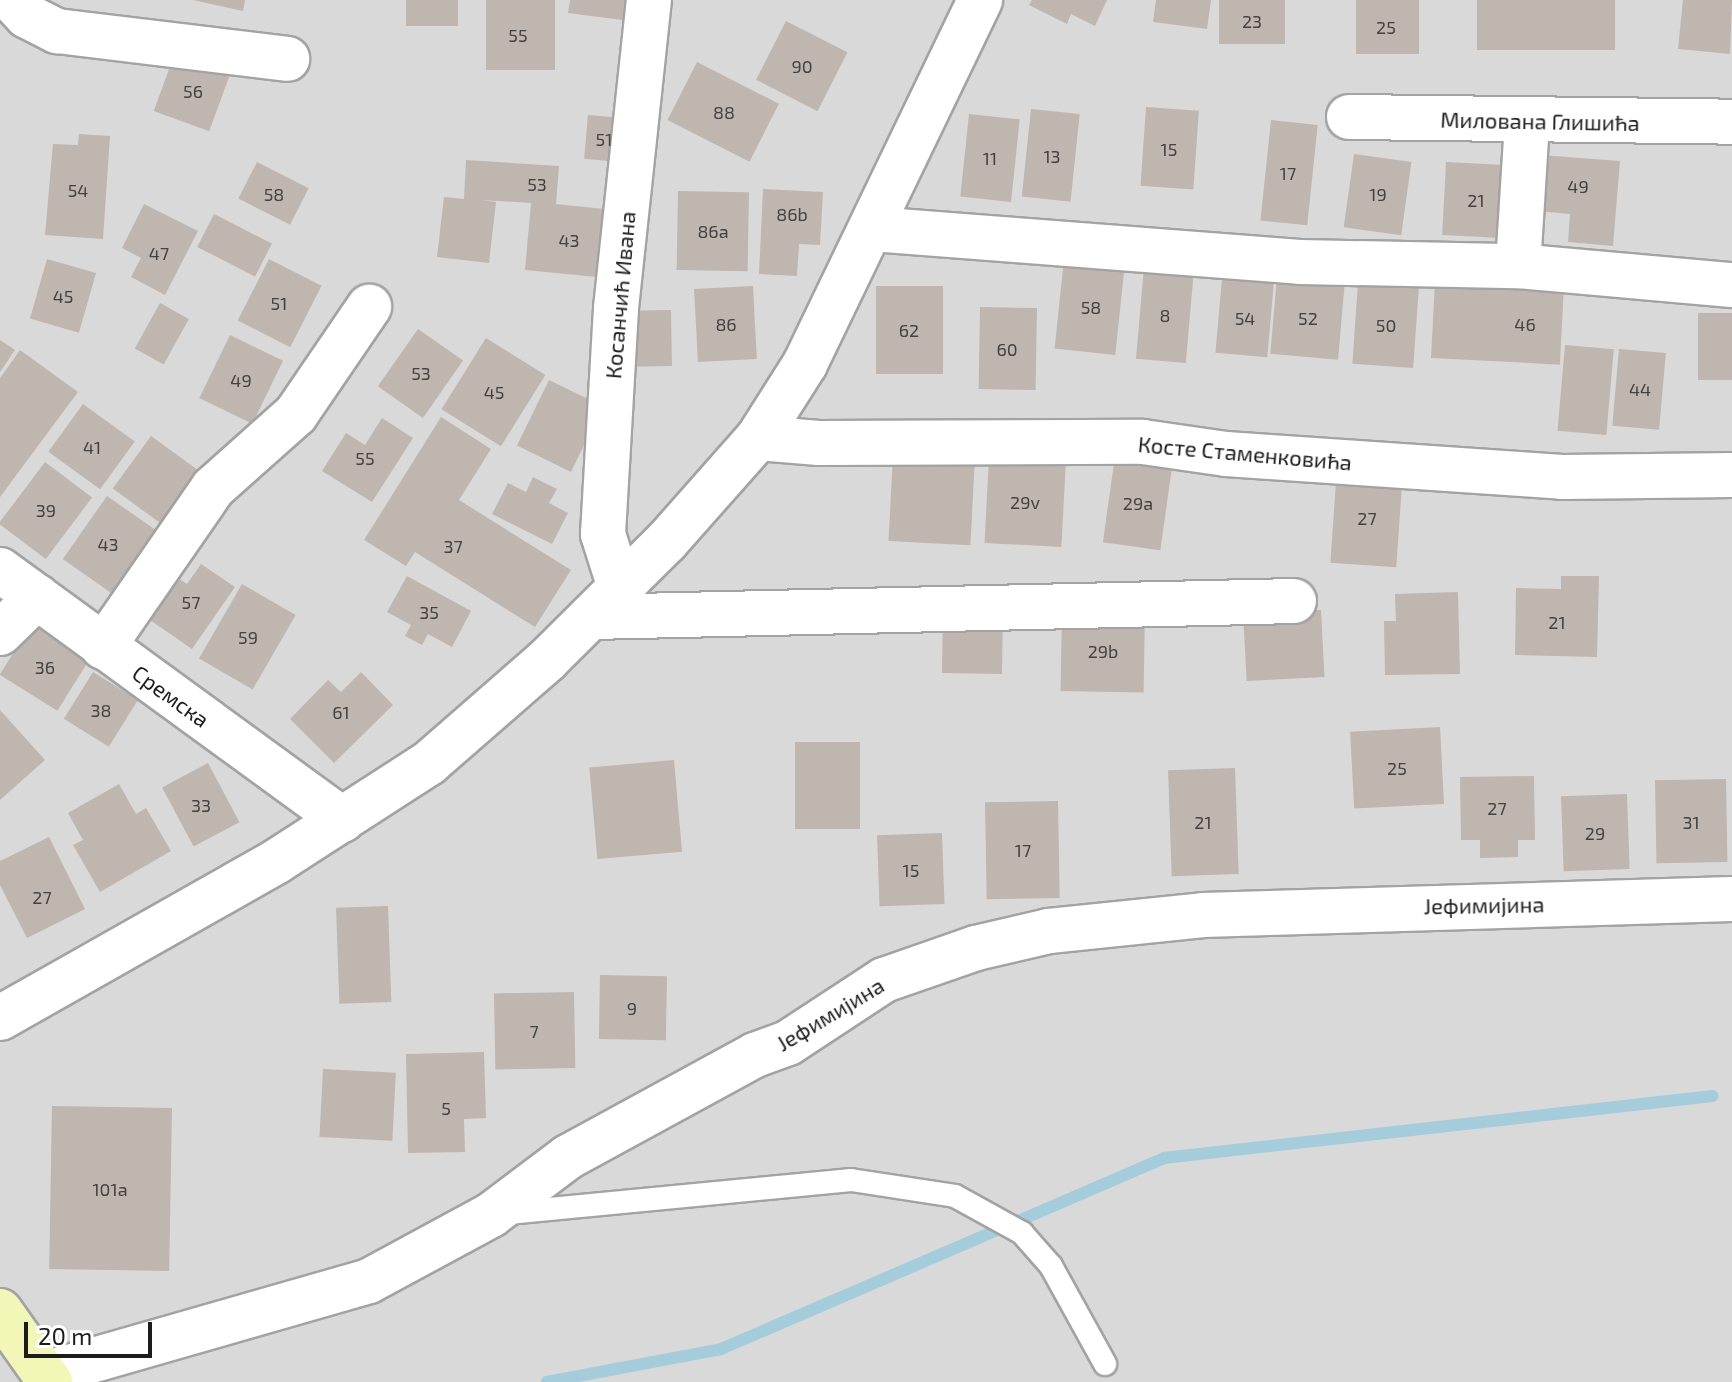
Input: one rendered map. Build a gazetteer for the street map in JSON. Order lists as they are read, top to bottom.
{
  "streets": {
    "street": [
      "Милована Глишића",
      "Косанчић Ивана",
      "Косте Стаменковића",
      "Сремска",
      "Јефимијина"
    ]
  },
  "house_numbers": [
    "23",
    "25",
    "55",
    "90",
    "56",
    "88",
    "51",
    "15",
    "13",
    "11",
    "17",
    "53",
    "49",
    "54",
    "58",
    "19",
    "21",
    "86b",
    "86a",
    "43",
    "47",
    "45",
    "51",
    "58",
    "8",
    "54",
    "52",
    "86",
    "46",
    "50",
    "62",
    "60",
    "53",
    "49",
    "44",
    "45",
    "41",
    "55",
    "29v",
    "29a",
    "39",
    "27",
    "43",
    "37",
    "57",
    "35",
    "21",
    "59",
    "29b",
    "36",
    "38",
    "61",
    "25",
    "33",
    "27",
    "21",
    "31",
    "29",
    "17",
    "15",
    "27",
    "9",
    "7",
    "5",
    "101a"
  ],
  "scale_bar": "20 m"
}
